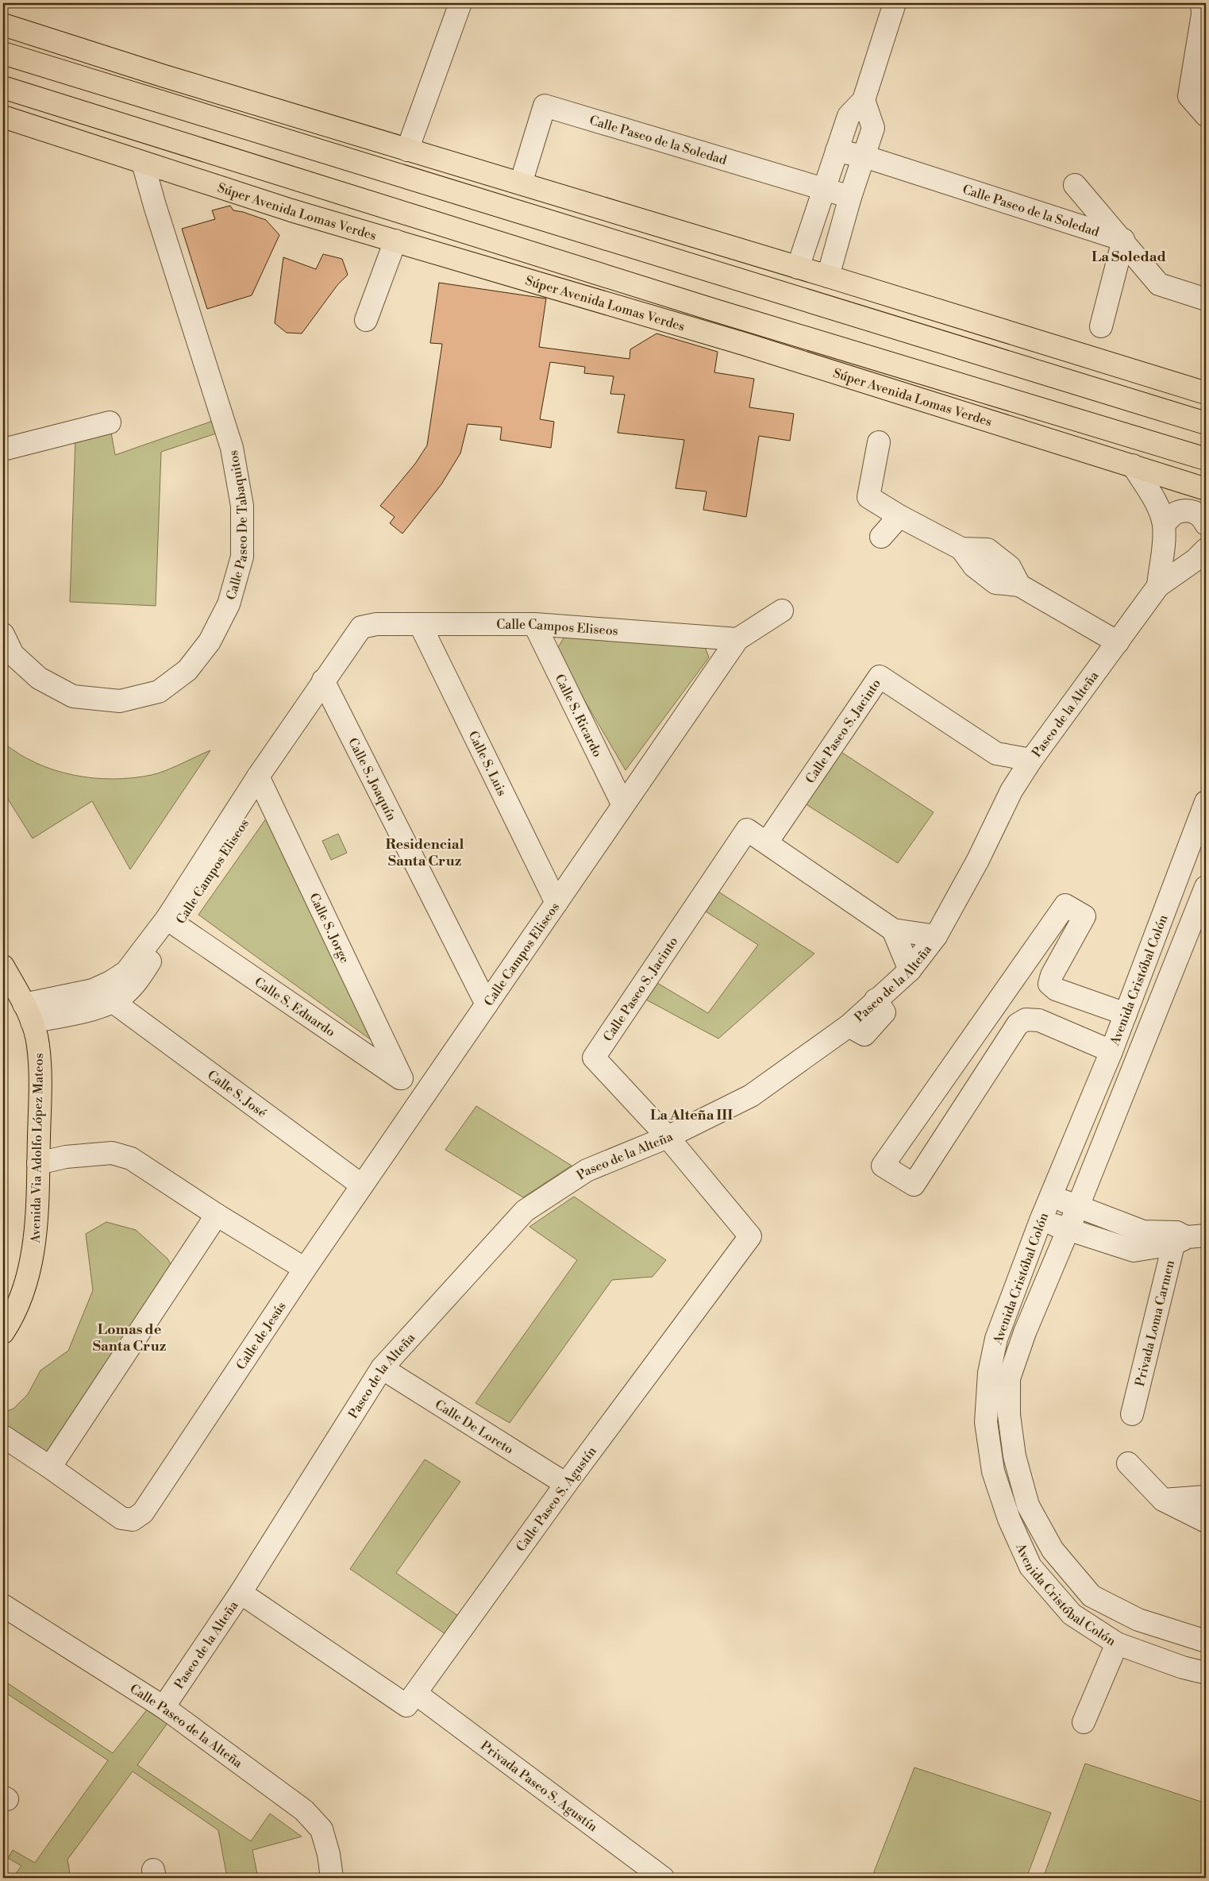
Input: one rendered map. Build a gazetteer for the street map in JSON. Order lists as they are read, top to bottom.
{
  "streets": {
    "main road": ["Súper Avenida Lomas Verdes", "Avenida Via Adolfo López Mateos"],
    "street": [
      "Calle Paseo de la Soledad",
      "Calle Paseo De Tabaquitos",
      "Calle Campos Eliseos",
      "Calle S. Ricardo",
      "Paseo de la Alteña",
      "Calle Paseo S. Jacinto",
      "Calle S. Luis",
      "Calle S. Joaquín",
      "Calle S. Jorge",
      "Avenida Cristóbal Colón",
      "Calle S. Eduardo",
      "Calle S. José",
      "Privada Loma Carmen",
      "Calle de Jesús",
      "Calle De Loreto",
      "Calle Paseo S. Agustín",
      "Calle Paseo de la Alteña",
      "Privada Paseo S. Agustín"
    ]
  },
  "crossings": [
    ["Súper Avenida Lomas Verdes", "Calle Paseo De Tabaquitos"],
    ["Súper Avenida Lomas Verdes", "Paseo de la Alteña"],
    ["Calle Campos Eliseos", "Calle S. Ricardo"],
    ["Calle Campos Eliseos", "Calle S. Luis"],
    ["Calle Campos Eliseos", "Calle S. Joaquín"],
    ["Calle Campos Eliseos", "Calle S. Jorge"],
    ["Calle Campos Eliseos", "Calle S. Eduardo"],
    ["Calle Campos Eliseos", "Calle S. José"],
    ["Calle Campos Eliseos", "Avenida Via Adolfo López Mateos"],
    ["Calle Campos Eliseos", "Calle de Jesús"],
    ["Paseo de la Alteña", "Calle Paseo S. Jacinto"],
    ["Paseo de la Alteña", "Calle De Loreto"],
    ["Paseo de la Alteña", "Calle Paseo S. Agustín"],
    ["Paseo de la Alteña", "Calle Paseo de la Alteña"],
    ["Calle Paseo S. Jacinto", "Calle Paseo S. Agustín"],
    ["Calle S. Jorge", "Calle S. Eduardo"],
    ["Calle De Loreto", "Calle Paseo S. Agustín"],
    ["Calle Paseo S. Agustín", "Privada Paseo S. Agustín"]
  ],
  "districts": [
    "La Soledad",
    "Residencial Santa Cruz",
    "La Alteña III",
    "Lomas de Santa Cruz"
  ]
}
